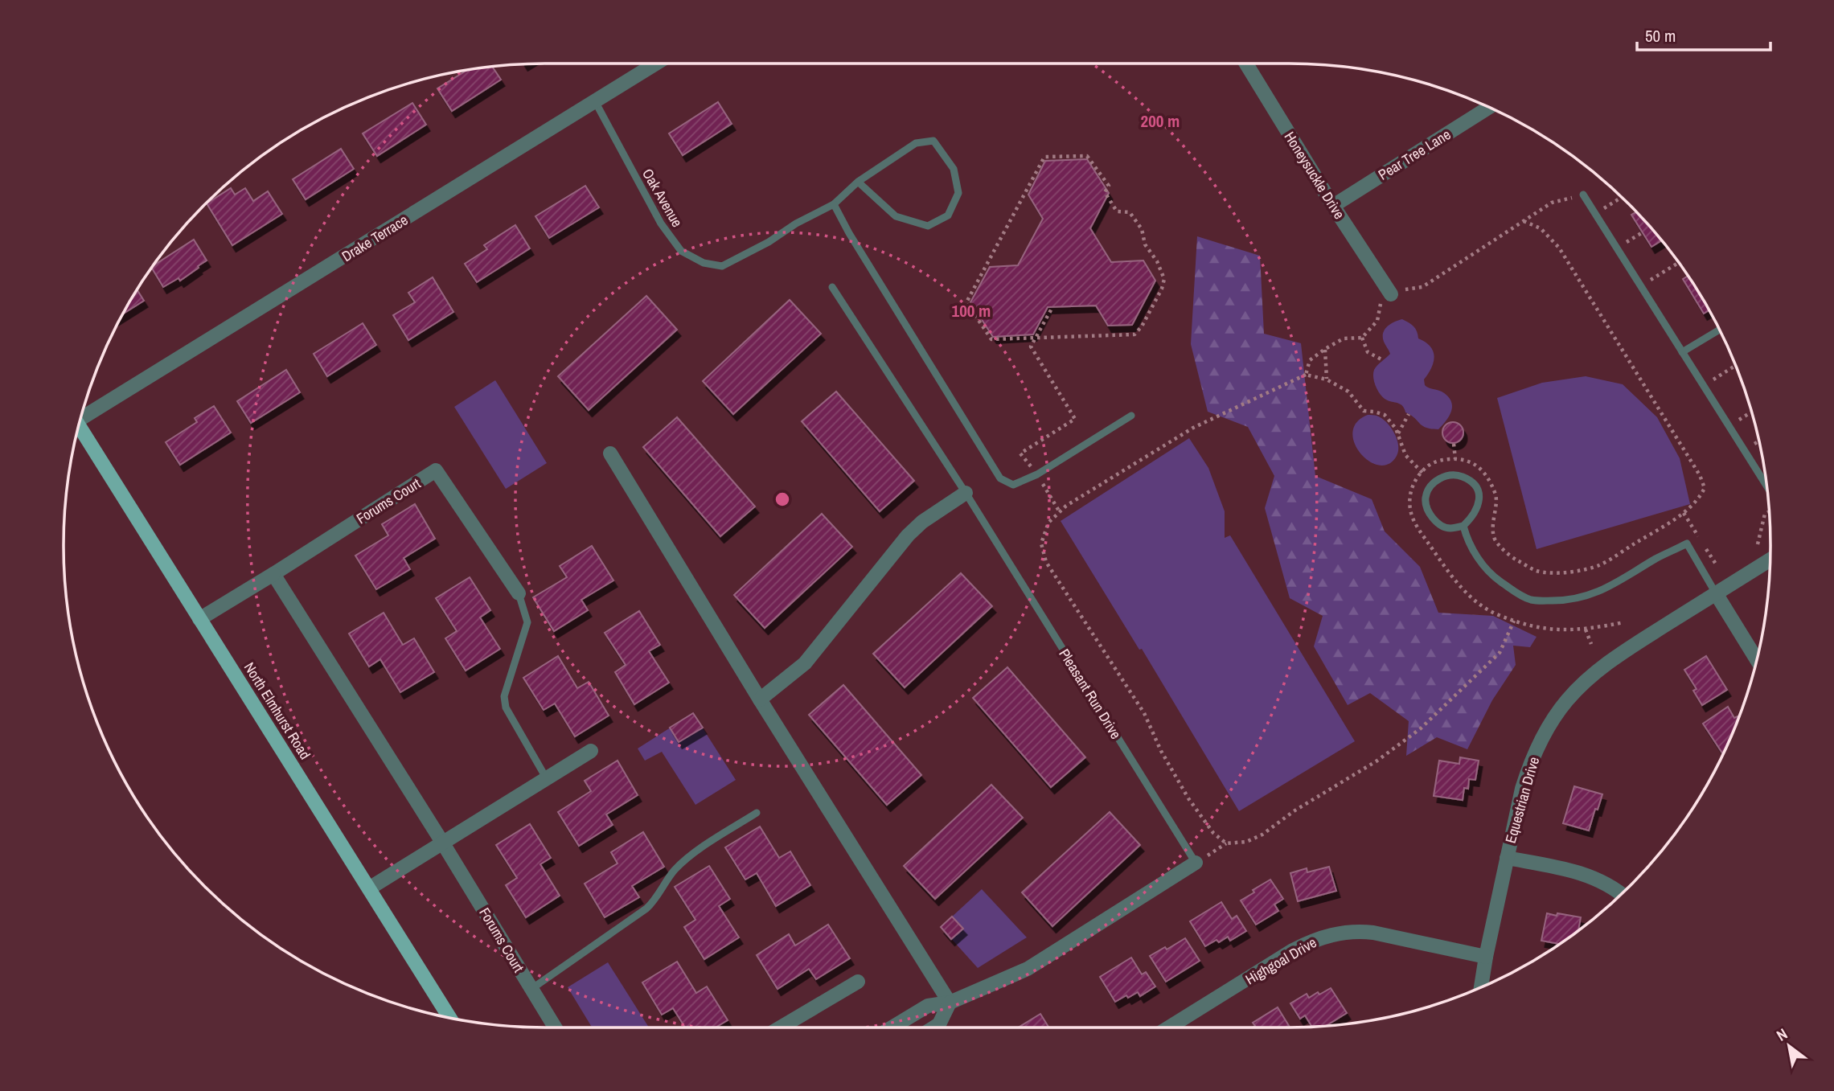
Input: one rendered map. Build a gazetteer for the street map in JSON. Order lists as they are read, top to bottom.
{
  "streets": {
    "main road": ["North Elmhurst Road"],
    "street": [
      "Pear Tree Lane",
      "Honeysuckle Drive",
      "Drake Terrace",
      "Forums Court",
      "Equestrian Drive",
      "Highgoal Drive"
    ],
    "lane": ["Oak Avenue", "Pleasant Run Drive"]
  },
  "crossings": [
    ["Pear Tree Lane", "Honeysuckle Drive"],
    ["Oak Avenue", "Drake Terrace"],
    ["Forums Court", "North Elmhurst Road"],
    ["Equestrian Drive", "Highgoal Drive"]
  ],
  "scale_bar": "50 m",
  "north": "top left",
  "rings": ["200 m", "100 m"]
}
